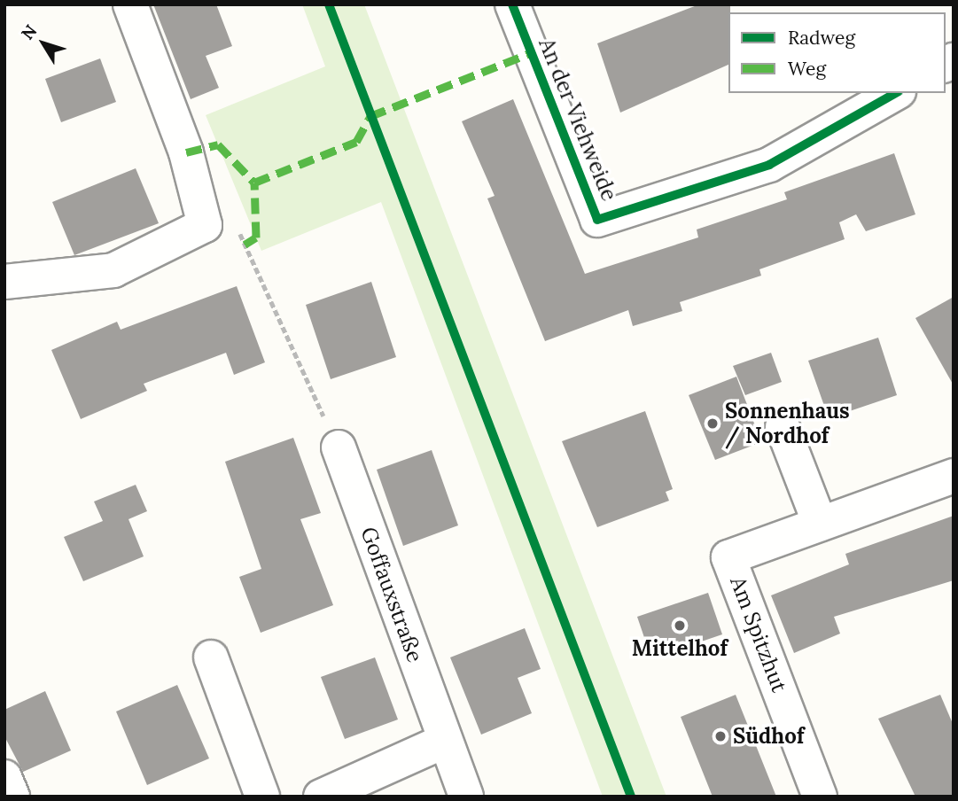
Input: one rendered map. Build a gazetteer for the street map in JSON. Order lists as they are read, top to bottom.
{
  "streets": {
    "street": ["An der Viehweide", "Goffauxstraße", "Am Spitzhut"]
  },
  "places": ["Sonnenhaus / Nordhof", "Mittelhof", "Südhof"],
  "legend": ["Radweg", "Weg"],
  "north": "top left"
}
